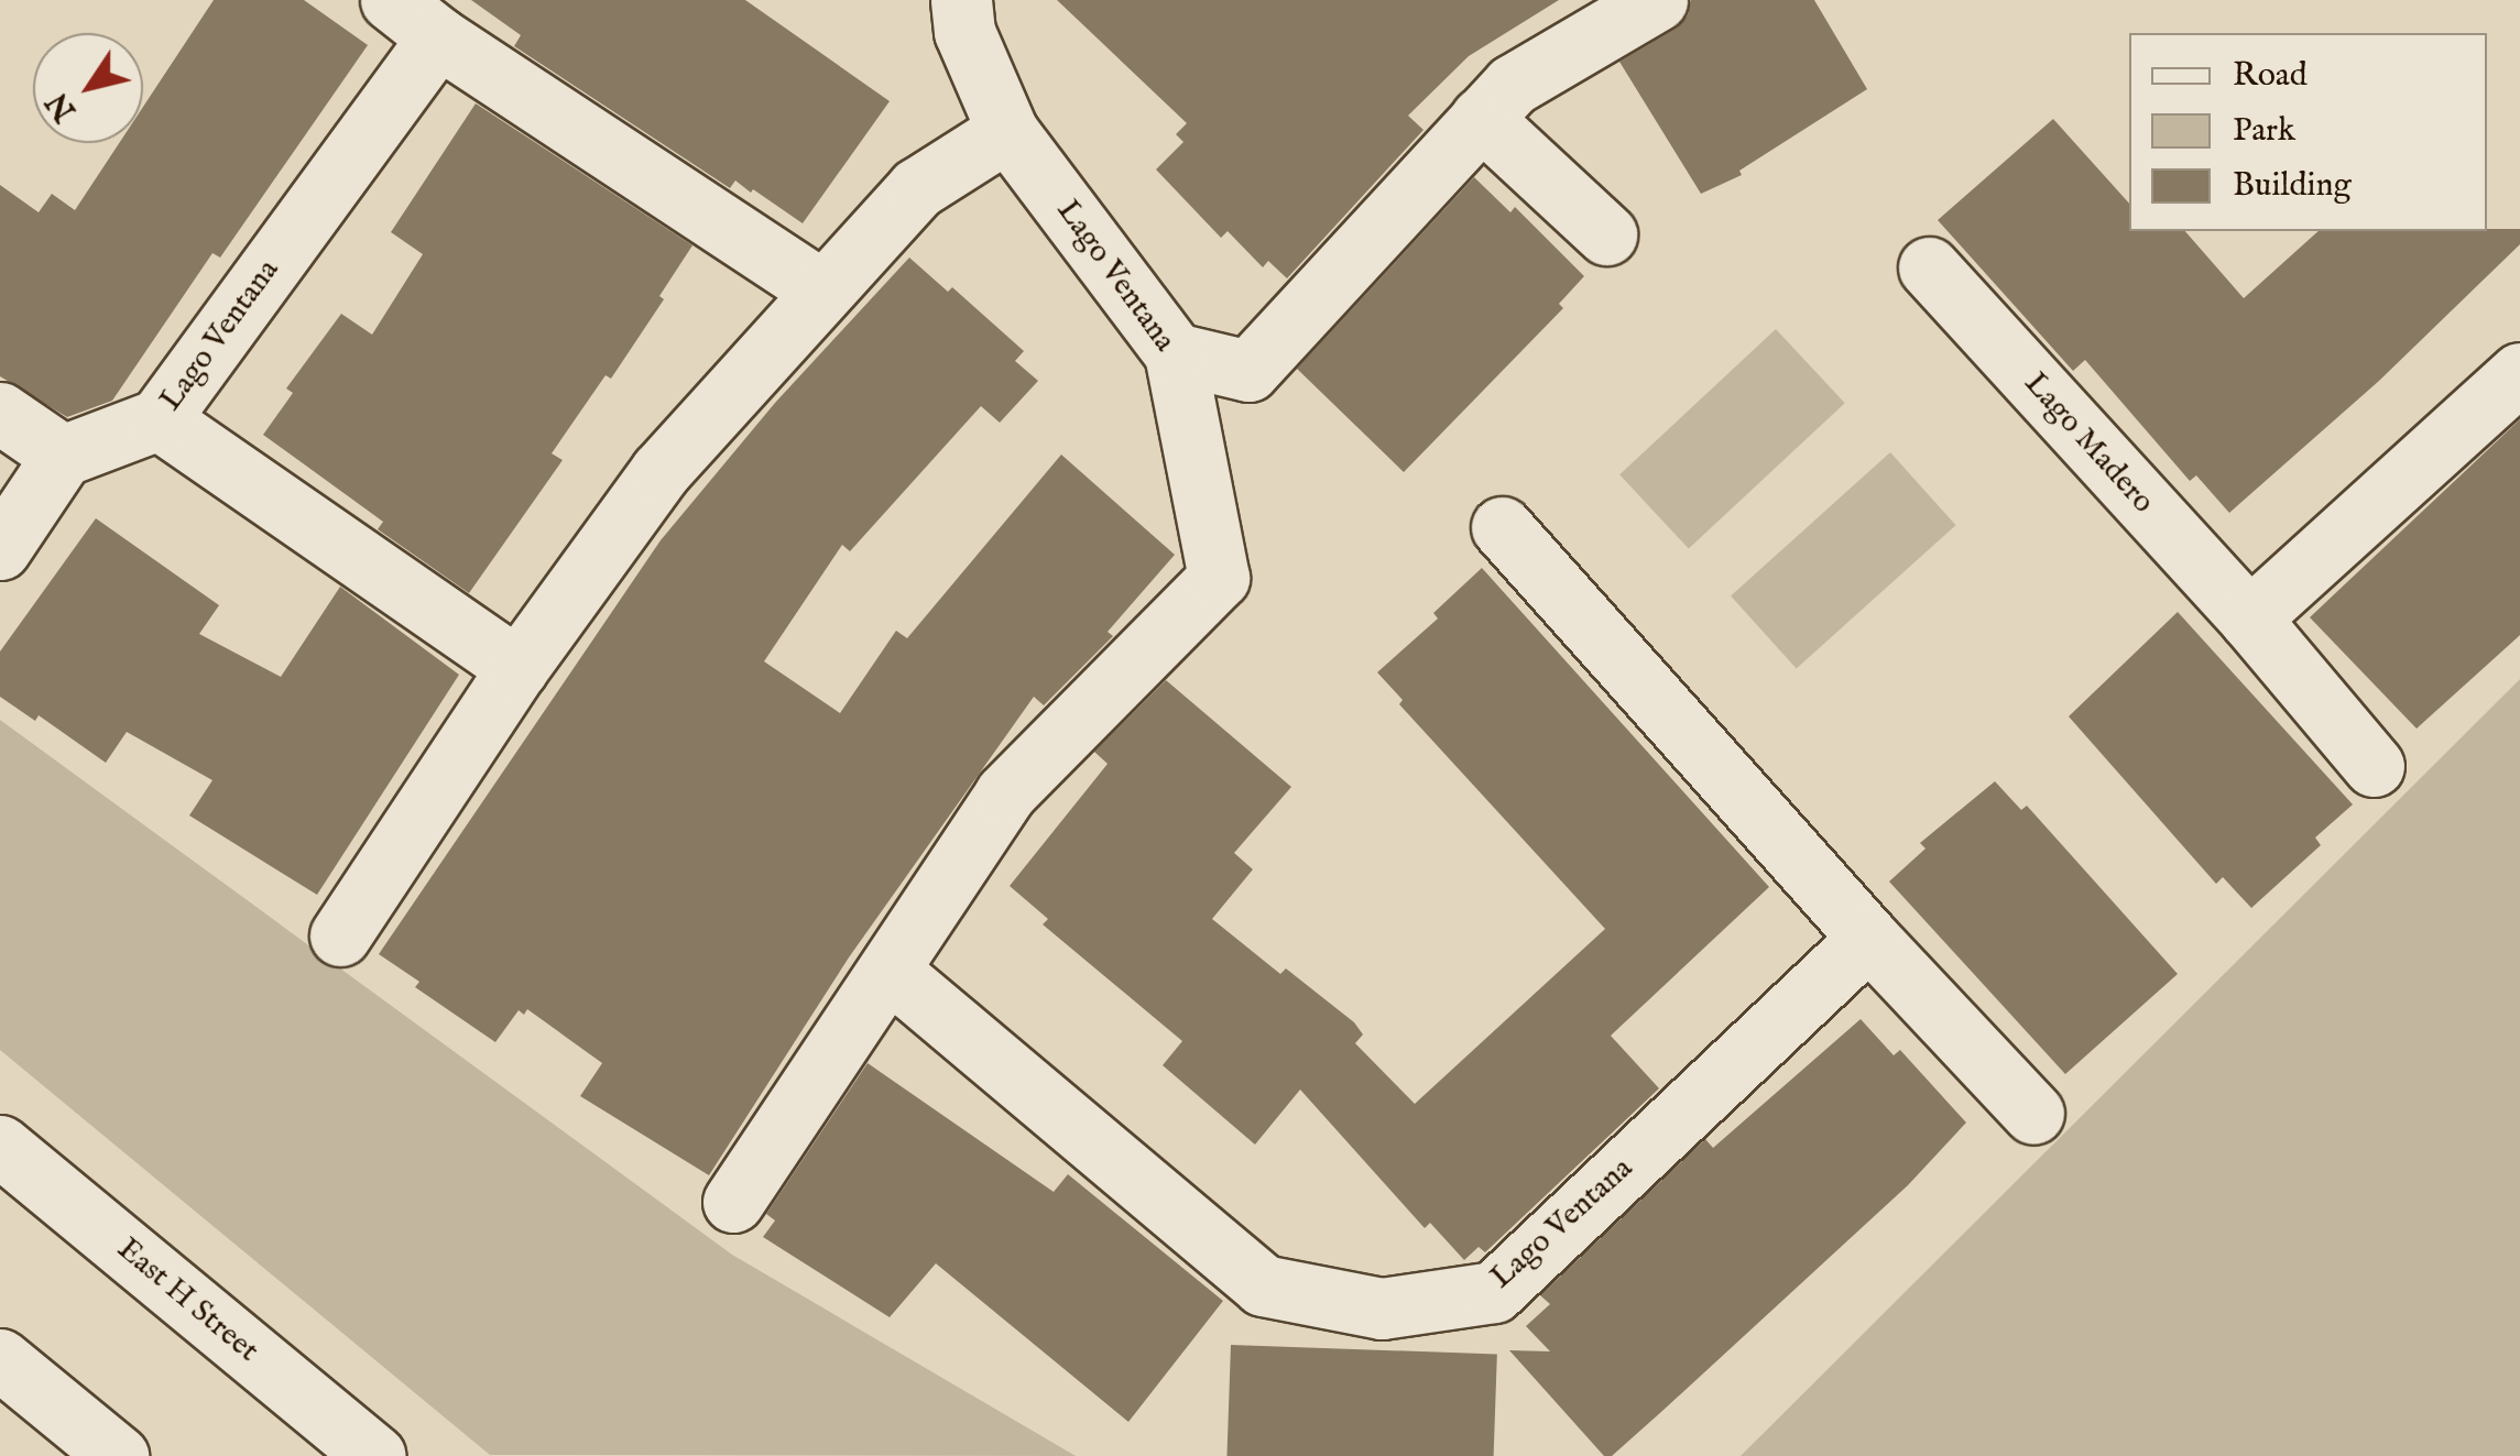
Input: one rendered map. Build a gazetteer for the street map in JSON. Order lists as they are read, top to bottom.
{
  "streets": {
    "street": ["Lago Ventana", "Lago Madero", "East H Street"]
  },
  "legend": ["Road", "Park", "Building"],
  "north": "bottom left"
}
